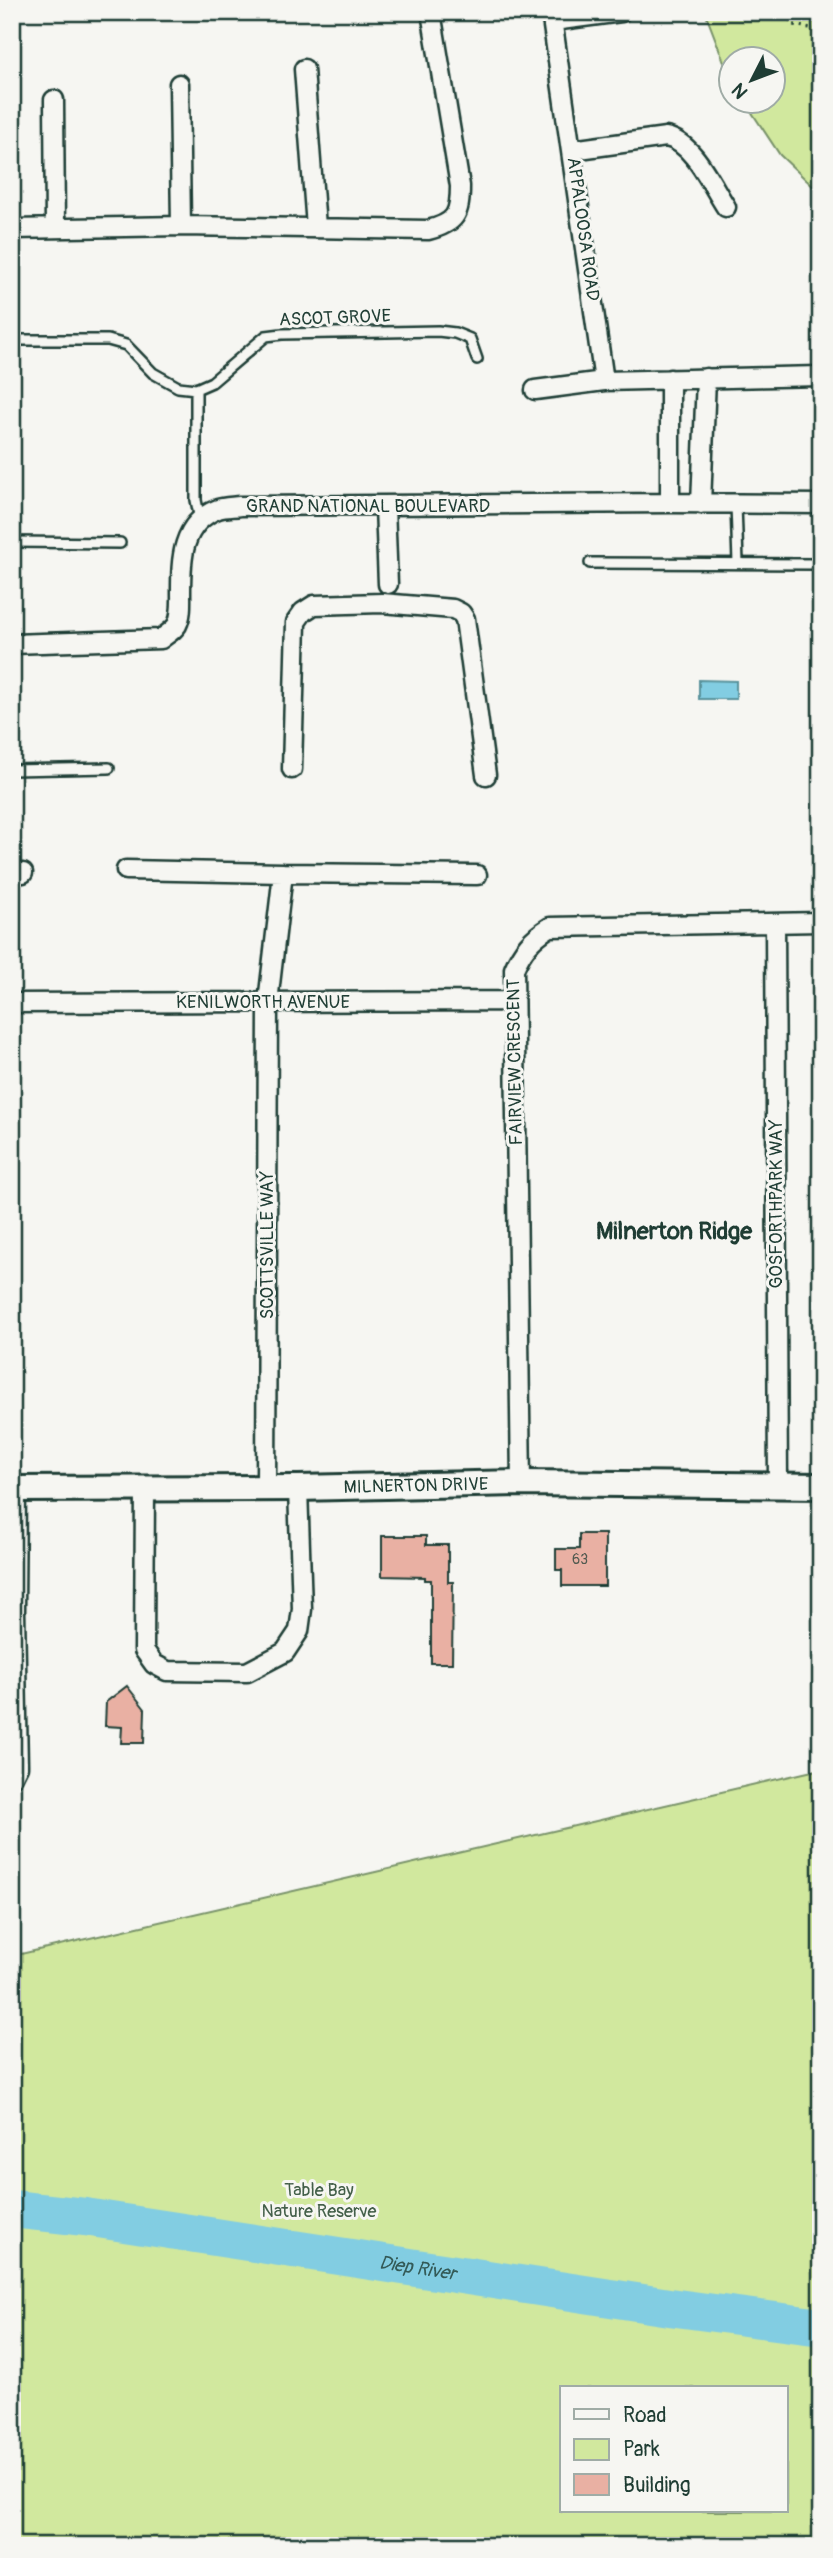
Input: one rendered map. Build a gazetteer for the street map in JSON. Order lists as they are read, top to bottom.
{
  "streets": {
    "street": [
      "APPALOOSA ROAD",
      "GRAND NATIONAL BOULEVARD",
      "KENILWORTH AVENUE",
      "FAIRVIEW CRESCENT",
      "GOSFORTHPARK WAY",
      "SCOTTSVILLE WAY",
      "MILNERTON DRIVE"
    ],
    "lane": ["ASCOT GROVE"]
  },
  "crossings": [
    ["KENILWORTH AVENUE", "FAIRVIEW CRESCENT"],
    ["KENILWORTH AVENUE", "SCOTTSVILLE WAY"],
    ["FAIRVIEW CRESCENT", "GOSFORTHPARK WAY"],
    ["FAIRVIEW CRESCENT", "MILNERTON DRIVE"],
    ["GOSFORTHPARK WAY", "MILNERTON DRIVE"],
    ["SCOTTSVILLE WAY", "MILNERTON DRIVE"]
  ],
  "districts": ["Milnerton Ridge"],
  "water": ["Diep River"],
  "parks": ["Table Bay Nature Reserve"],
  "house_numbers": ["63"],
  "legend": ["Road", "Park", "Building"],
  "north": "bottom left"
}
